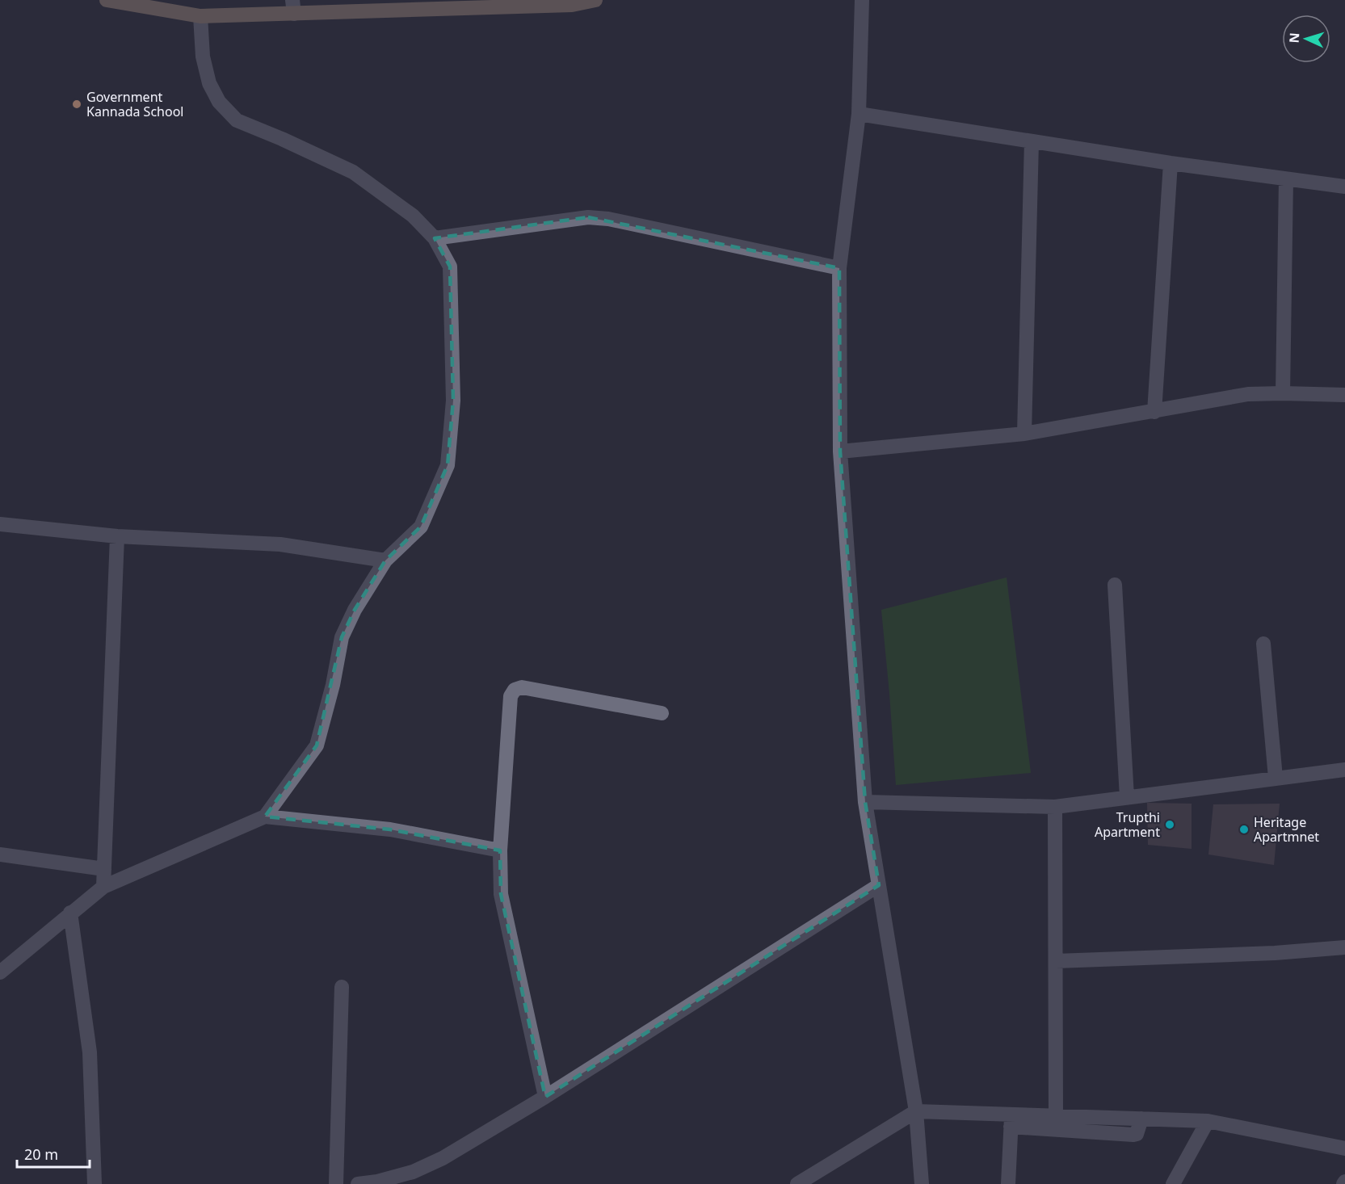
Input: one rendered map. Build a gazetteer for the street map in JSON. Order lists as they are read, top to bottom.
{
  "places": ["Government Kannada School", "Trupthi Apartment", "Heritage Apartmnet"],
  "scale_bar": "20 m",
  "north": "left"
}
